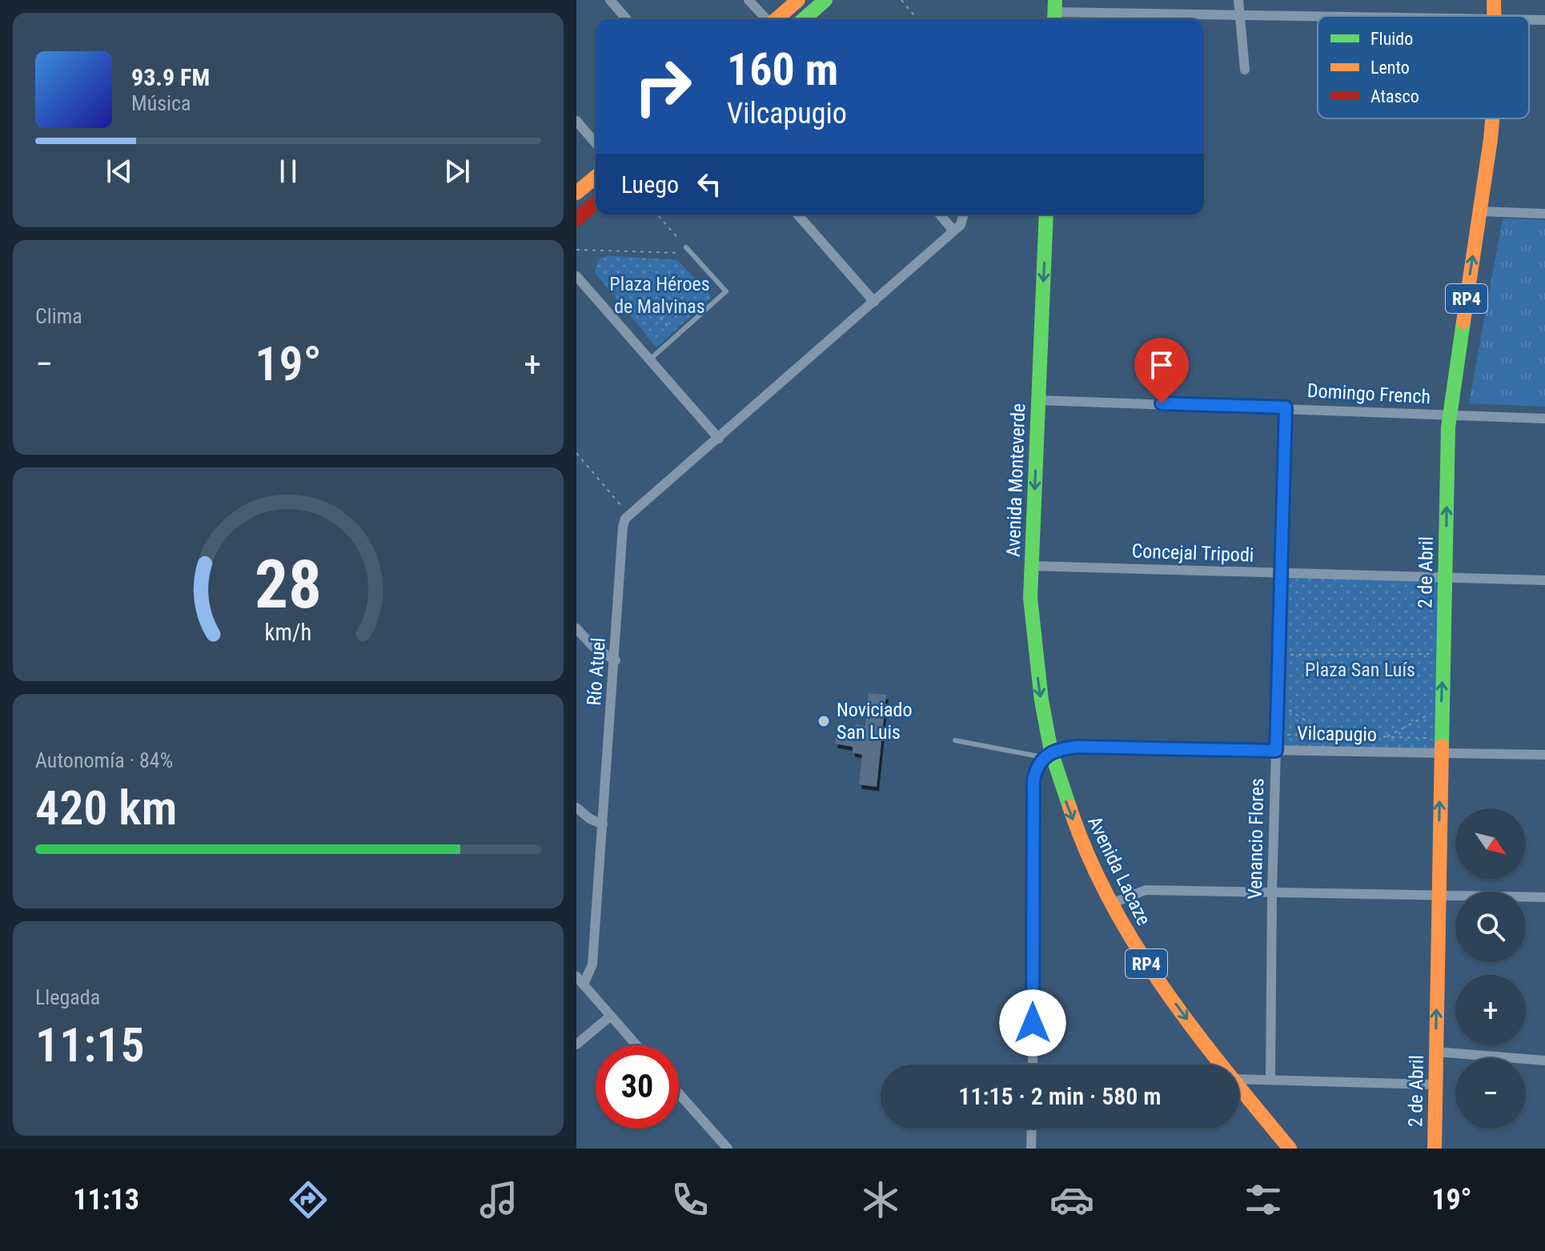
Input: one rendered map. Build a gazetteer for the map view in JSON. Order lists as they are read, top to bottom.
{
  "streets": {
    "main road": [
      "RP4",
      "Avenida Monteverde",
      "2 de Abril",
      "Avenida Lacaze"
    ],
    "street": [
      "Domingo French",
      "Concejal Tripodi",
      "Río Atuel",
      "Vilcapugio",
      "Venancio Flores"
    ]
  },
  "crossings": [
    ["Domingo French", "Avenida Monteverde"],
    ["Domingo French", "2 de Abril"],
    ["Domingo French", "Venancio Flores"],
    ["Avenida Monteverde", "Concejal Tripodi"],
    ["Avenida Monteverde", "Vilcapugio"],
    ["Avenida Monteverde", "Avenida Lacaze"],
    ["Concejal Tripodi", "2 de Abril"],
    ["Concejal Tripodi", "Venancio Flores"],
    ["2 de Abril", "Vilcapugio"],
    ["Vilcapugio", "Venancio Flores"],
    ["Vilcapugio", "Avenida Lacaze"]
  ],
  "one_way": ["Avenida Monteverde", "2 de Abril", "Avenida Lacaze"],
  "parks": ["Plaza Héroes de Malvinas", "Plaza San Luís"],
  "places": ["Noviciado San Luis"],
  "legend": ["Fluido", "Lento", "Atasco"],
  "north": "bottom right",
  "page": {
    "turn": ["160 m", "Vilcapugio"],
    "song": ["93.9 FM", "Música"],
    "then": "Luego",
    "tile": [
      "Clima",
      ["Autonomía · 84%", "420 km"],
      ["Llegada", "11:15"]
    ],
    "heat": ["−", "19°", "+"],
    "map_buttons": ["+", "−"],
    "limit": "30",
    "trip": "11:15 · 2 min · 580 m",
    "tabs": ["11:13", "19°"],
    "gauge": ["28", "km/h"]
  }
}
